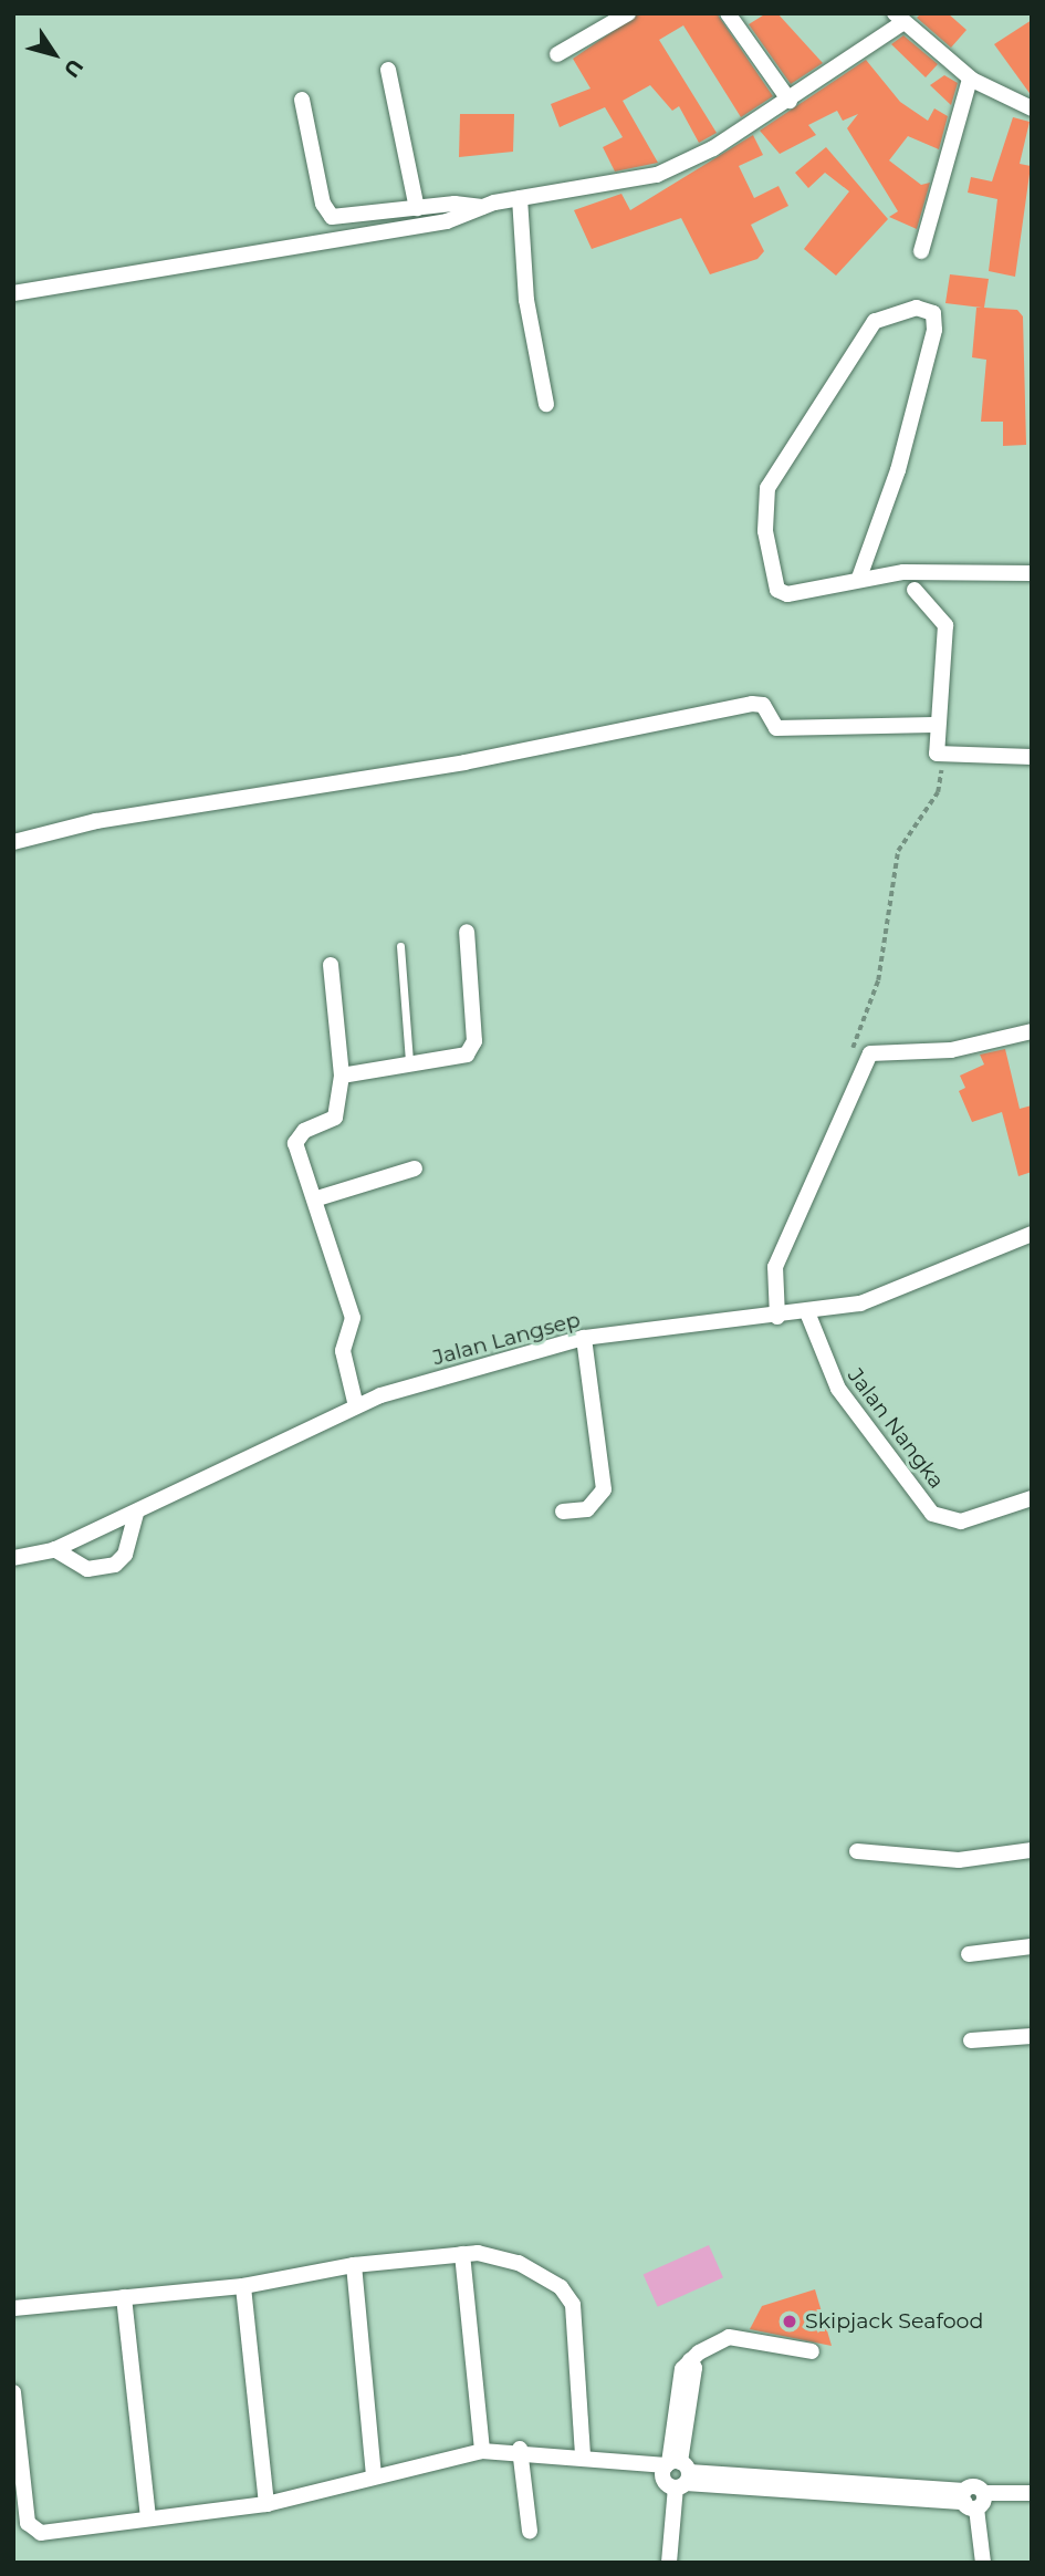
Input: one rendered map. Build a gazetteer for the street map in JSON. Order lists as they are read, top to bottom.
{
  "streets": {
    "street": ["Jalan Langsep", "Jalan Nangka"]
  },
  "crossings": [
    ["Jalan Langsep", "Jalan Nangka"]
  ],
  "places": ["Skipjack Seafood"],
  "north": "bottom right"
}
